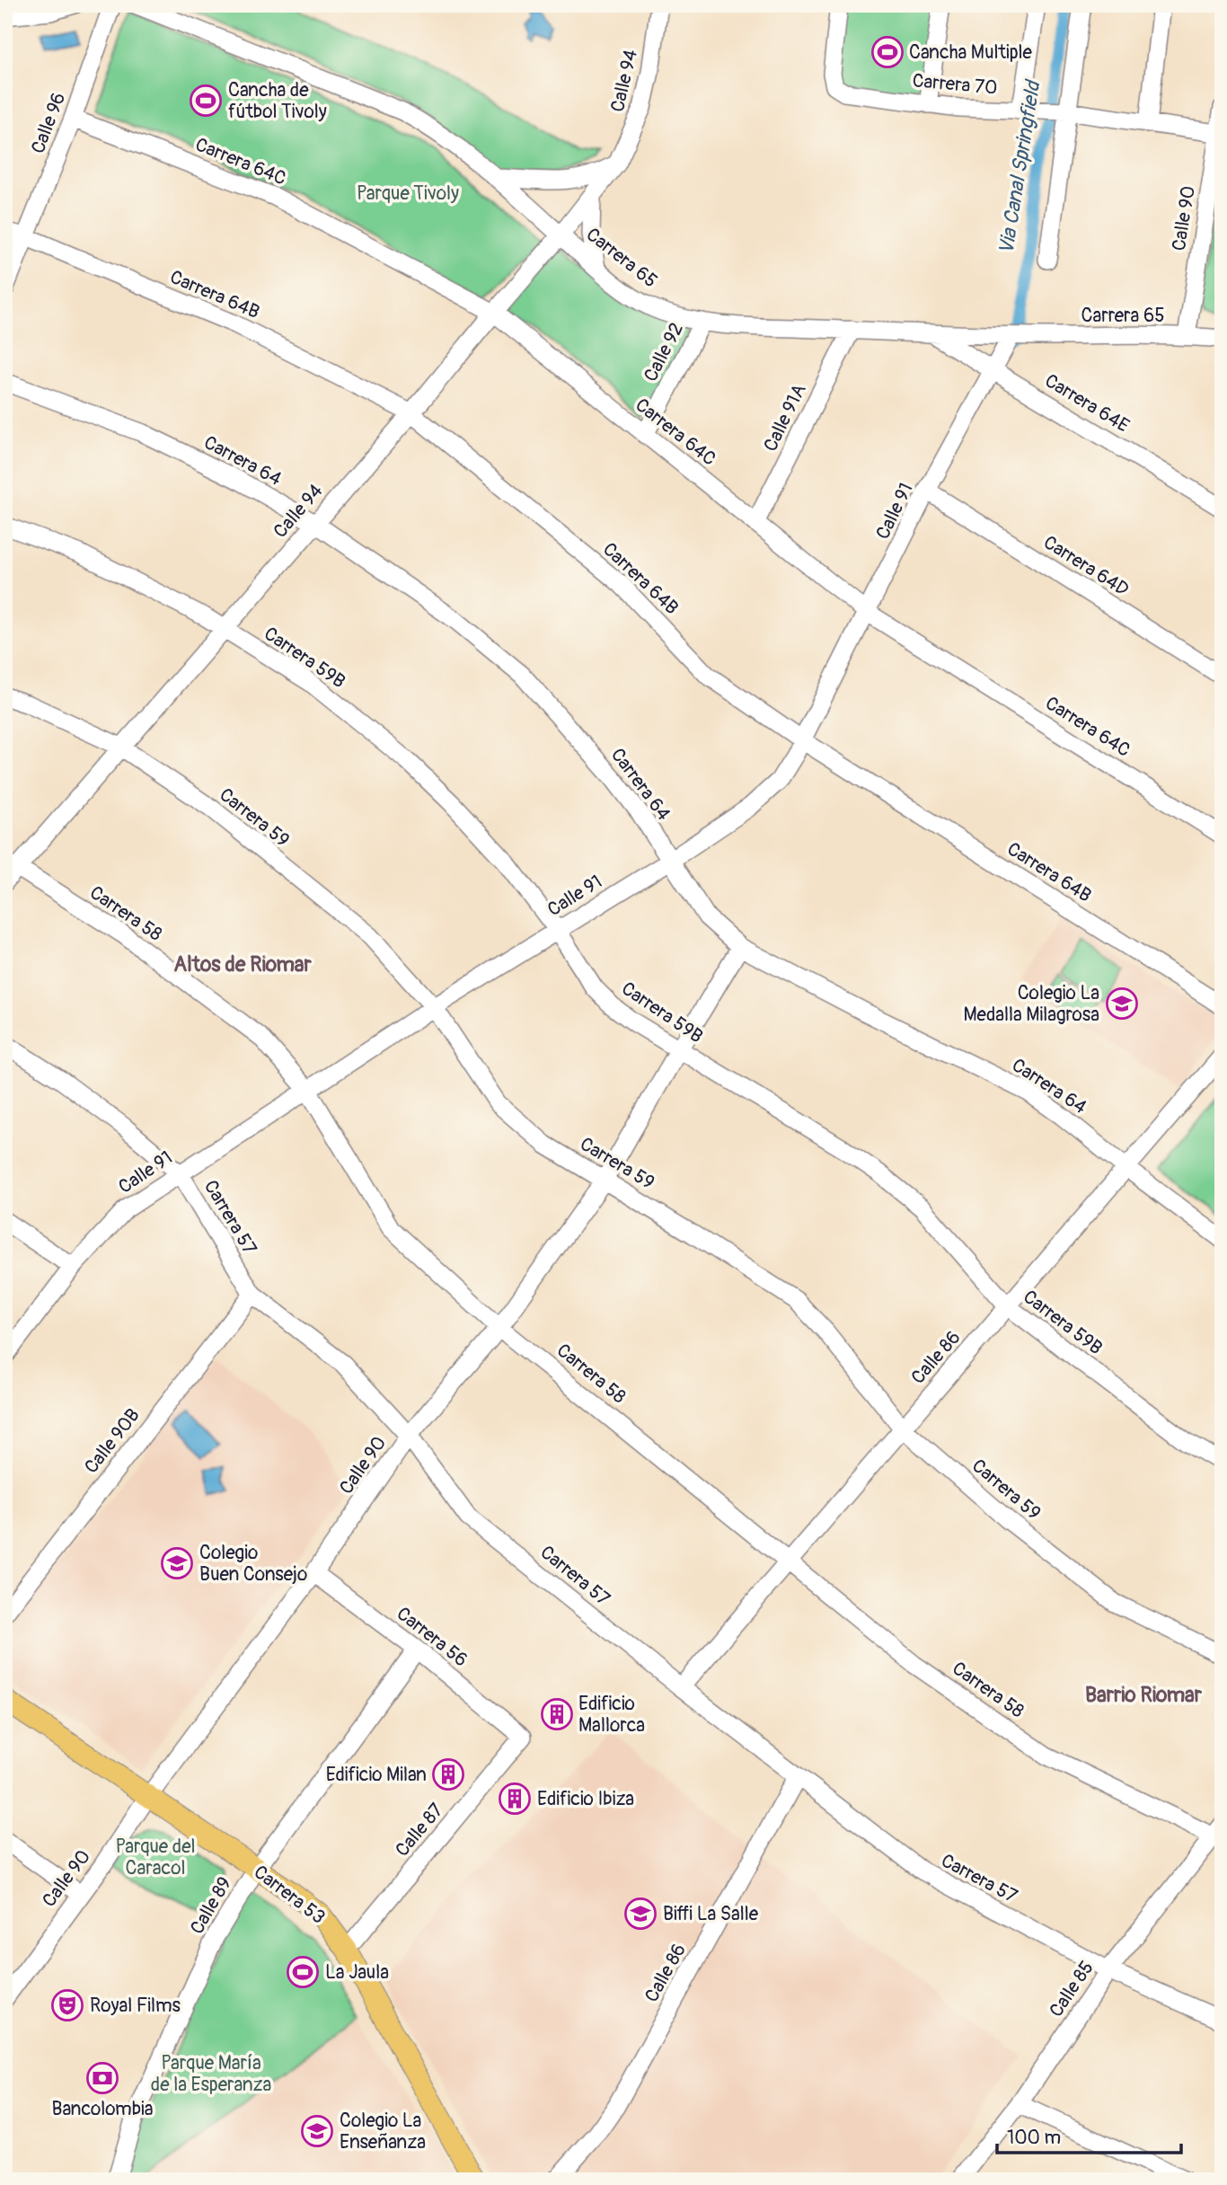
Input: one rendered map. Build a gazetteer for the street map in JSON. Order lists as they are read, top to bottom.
{
  "streets": {
    "main road": ["Carrera 53"],
    "street": [
      "Calle 94",
      "Carrera 70",
      "Calle 96",
      "Carrera 64C",
      "Calle 90",
      "Carrera 65",
      "Carrera 64B",
      "Calle 92",
      "Carrera 64E",
      "Calle 91A",
      "Carrera 64",
      "Calle 91",
      "Carrera 64D",
      "Carrera 59B",
      "Carrera 59",
      "Carrera 58",
      "Carrera 57",
      "Calle 86",
      "Calle 90B",
      "Carrera 56",
      "Calle 87",
      "Calle 89",
      "Calle 85"
    ]
  },
  "crossings": [
    ["Calle 94", "Carrera 64C"],
    ["Calle 94", "Carrera 65"],
    ["Calle 94", "Carrera 64B"],
    ["Calle 94", "Carrera 64"],
    ["Calle 94", "Carrera 59B"],
    ["Calle 94", "Carrera 59"],
    ["Calle 94", "Carrera 58"],
    ["Carrera 70", "Calle 90"],
    ["Calle 96", "Carrera 64C"],
    ["Calle 96", "Carrera 64B"],
    ["Carrera 64C", "Calle 92"],
    ["Carrera 64C", "Calle 91A"],
    ["Carrera 64C", "Calle 91"],
    ["Calle 90", "Carrera 65"],
    ["Calle 90", "Carrera 64"],
    ["Calle 90", "Carrera 59B"],
    ["Calle 90", "Carrera 59"],
    ["Calle 90", "Carrera 58"],
    ["Calle 90", "Carrera 57"],
    ["Calle 90", "Carrera 56"],
    ["Calle 90", "Carrera 53"],
    ["Carrera 65", "Calle 92"],
    ["Carrera 65", "Carrera 64E"],
    ["Carrera 65", "Calle 91A"],
    ["Carrera 65", "Calle 91"],
    ["Carrera 64B", "Calle 91"],
    ["Carrera 64E", "Calle 91"],
    ["Carrera 64", "Calle 91"],
    ["Carrera 64", "Calle 86"],
    ["Calle 91", "Carrera 64D"],
    ["Calle 91", "Carrera 59B"],
    ["Calle 91", "Carrera 59"],
    ["Calle 91", "Carrera 58"],
    ["Calle 91", "Carrera 57"],
    ["Carrera 59B", "Calle 86"],
    ["Carrera 59", "Calle 86"],
    ["Carrera 58", "Calle 86"],
    ["Carrera 58", "Calle 85"],
    ["Carrera 57", "Calle 86"],
    ["Carrera 57", "Calle 90B"],
    ["Carrera 57", "Calle 85"],
    ["Carrera 56", "Calle 87"],
    ["Carrera 56", "Calle 89"],
    ["Calle 87", "Carrera 53"],
    ["Carrera 53", "Calle 89"]
  ],
  "districts": ["Altos de Riomar", "Barrio Riomar"],
  "water": ["Via Canal Springfield"],
  "parks": ["Parque Tivoly", "Parque del Caracol", "Parque María de la Esperanza"],
  "places": {
    "sports": ["Cancha Multiple", "Cancha de fútbol Tivoly", "La Jaula"],
    "school or university": [
      "Colegio La Medalla Milagrosa",
      "Colegio Buen Consejo",
      "Biffi La Salle",
      "Colegio La Enseñanza"
    ],
    "building": ["Edificio Mallorca", "Edificio Milan", "Edificio Ibiza"],
    "theatre": ["Royal Films"],
    "bank": ["Bancolombia"]
  },
  "scale_bar": "100 m"
}
